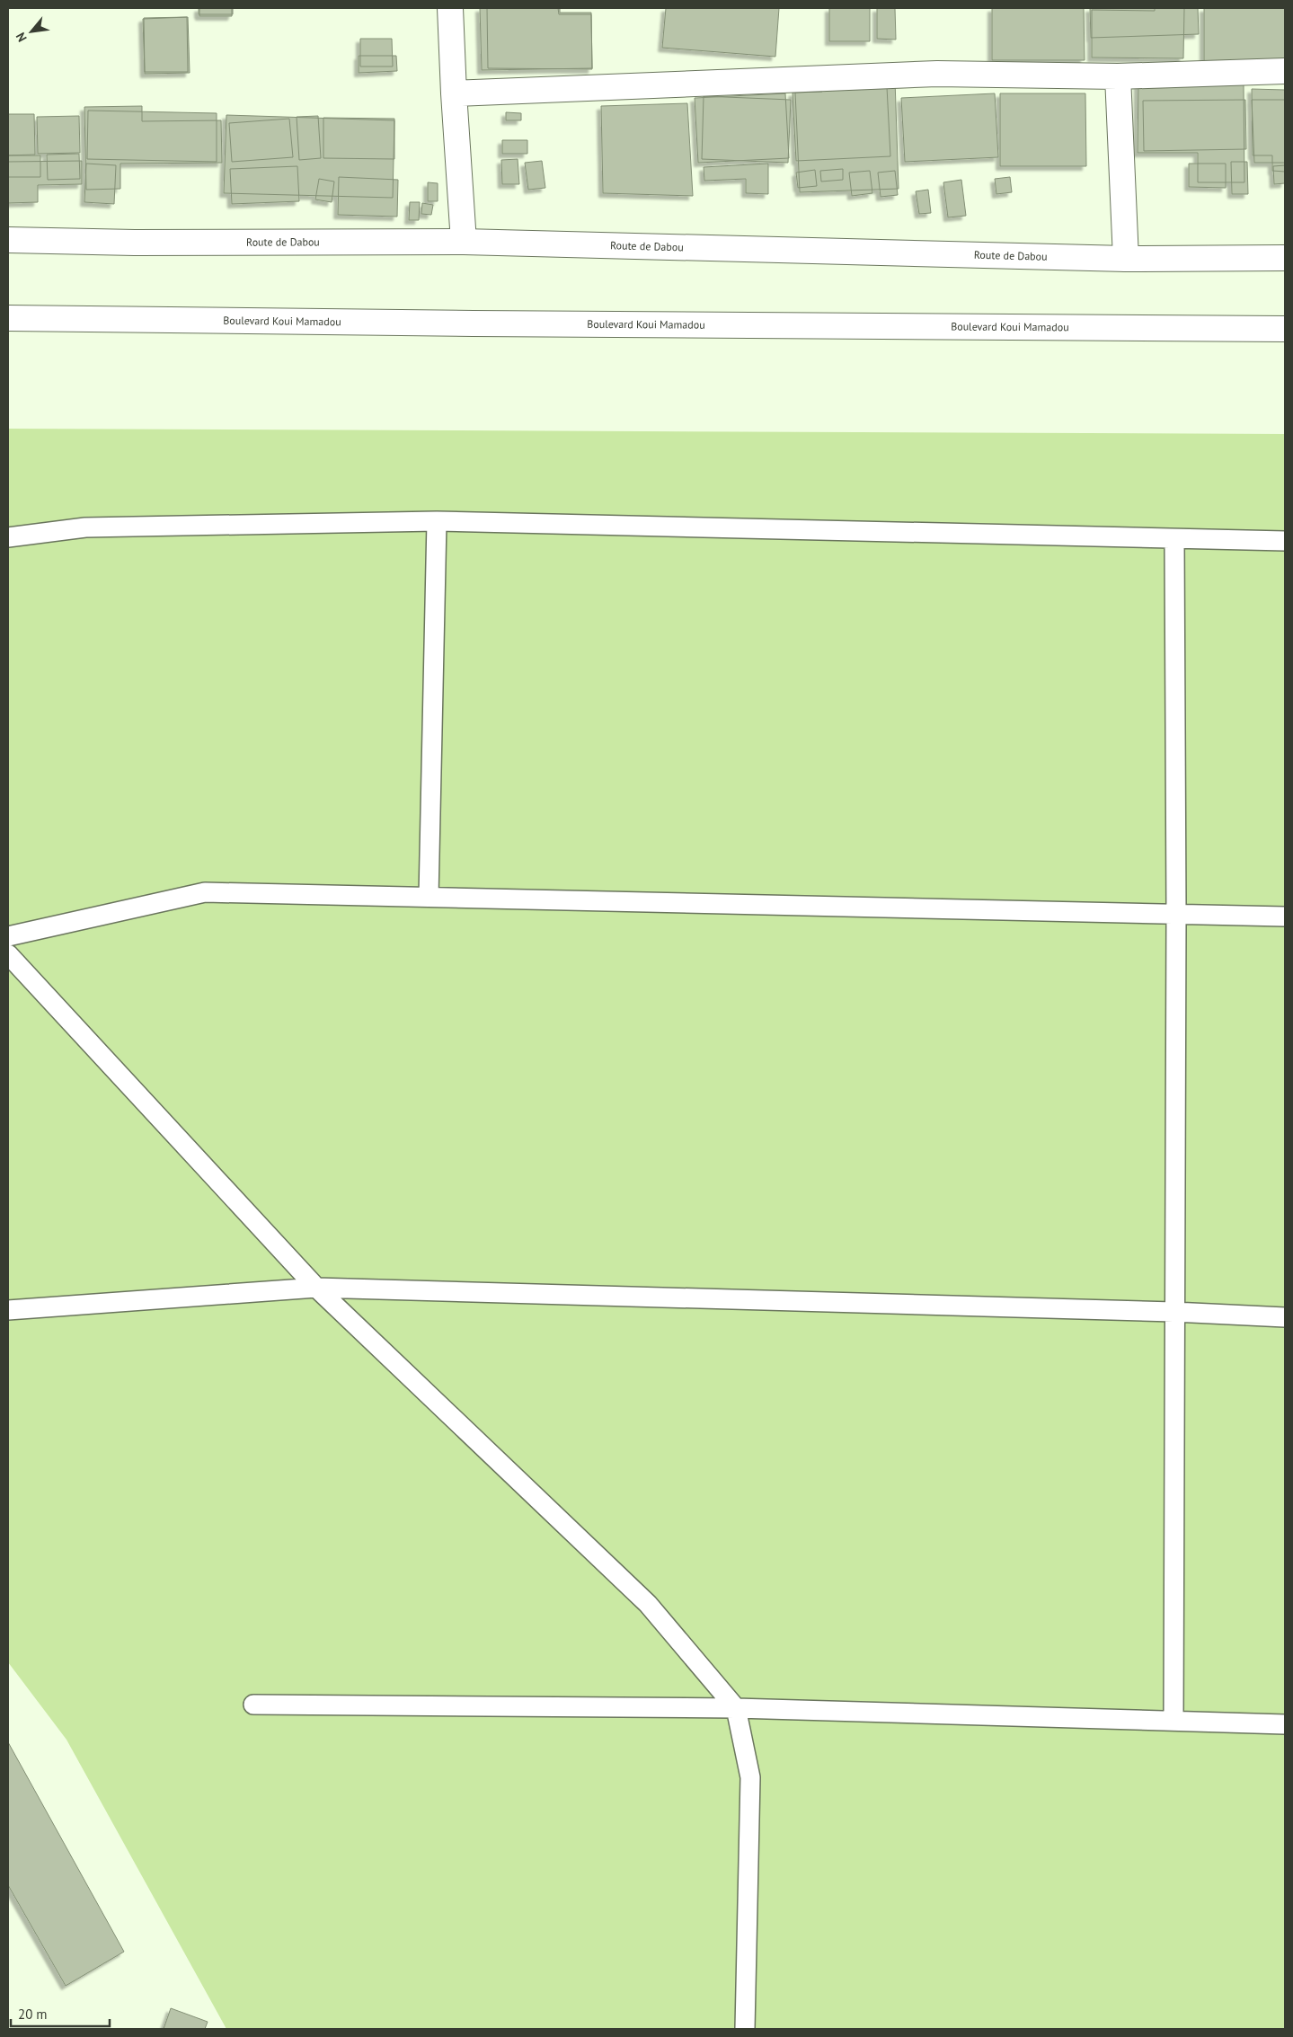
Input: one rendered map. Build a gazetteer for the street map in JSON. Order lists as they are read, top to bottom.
{
  "streets": {
    "main road": ["Route de Dabou", "Boulevard Koui Mamadou"]
  },
  "scale_bar": "20 m",
  "north": "bottom left"
}
